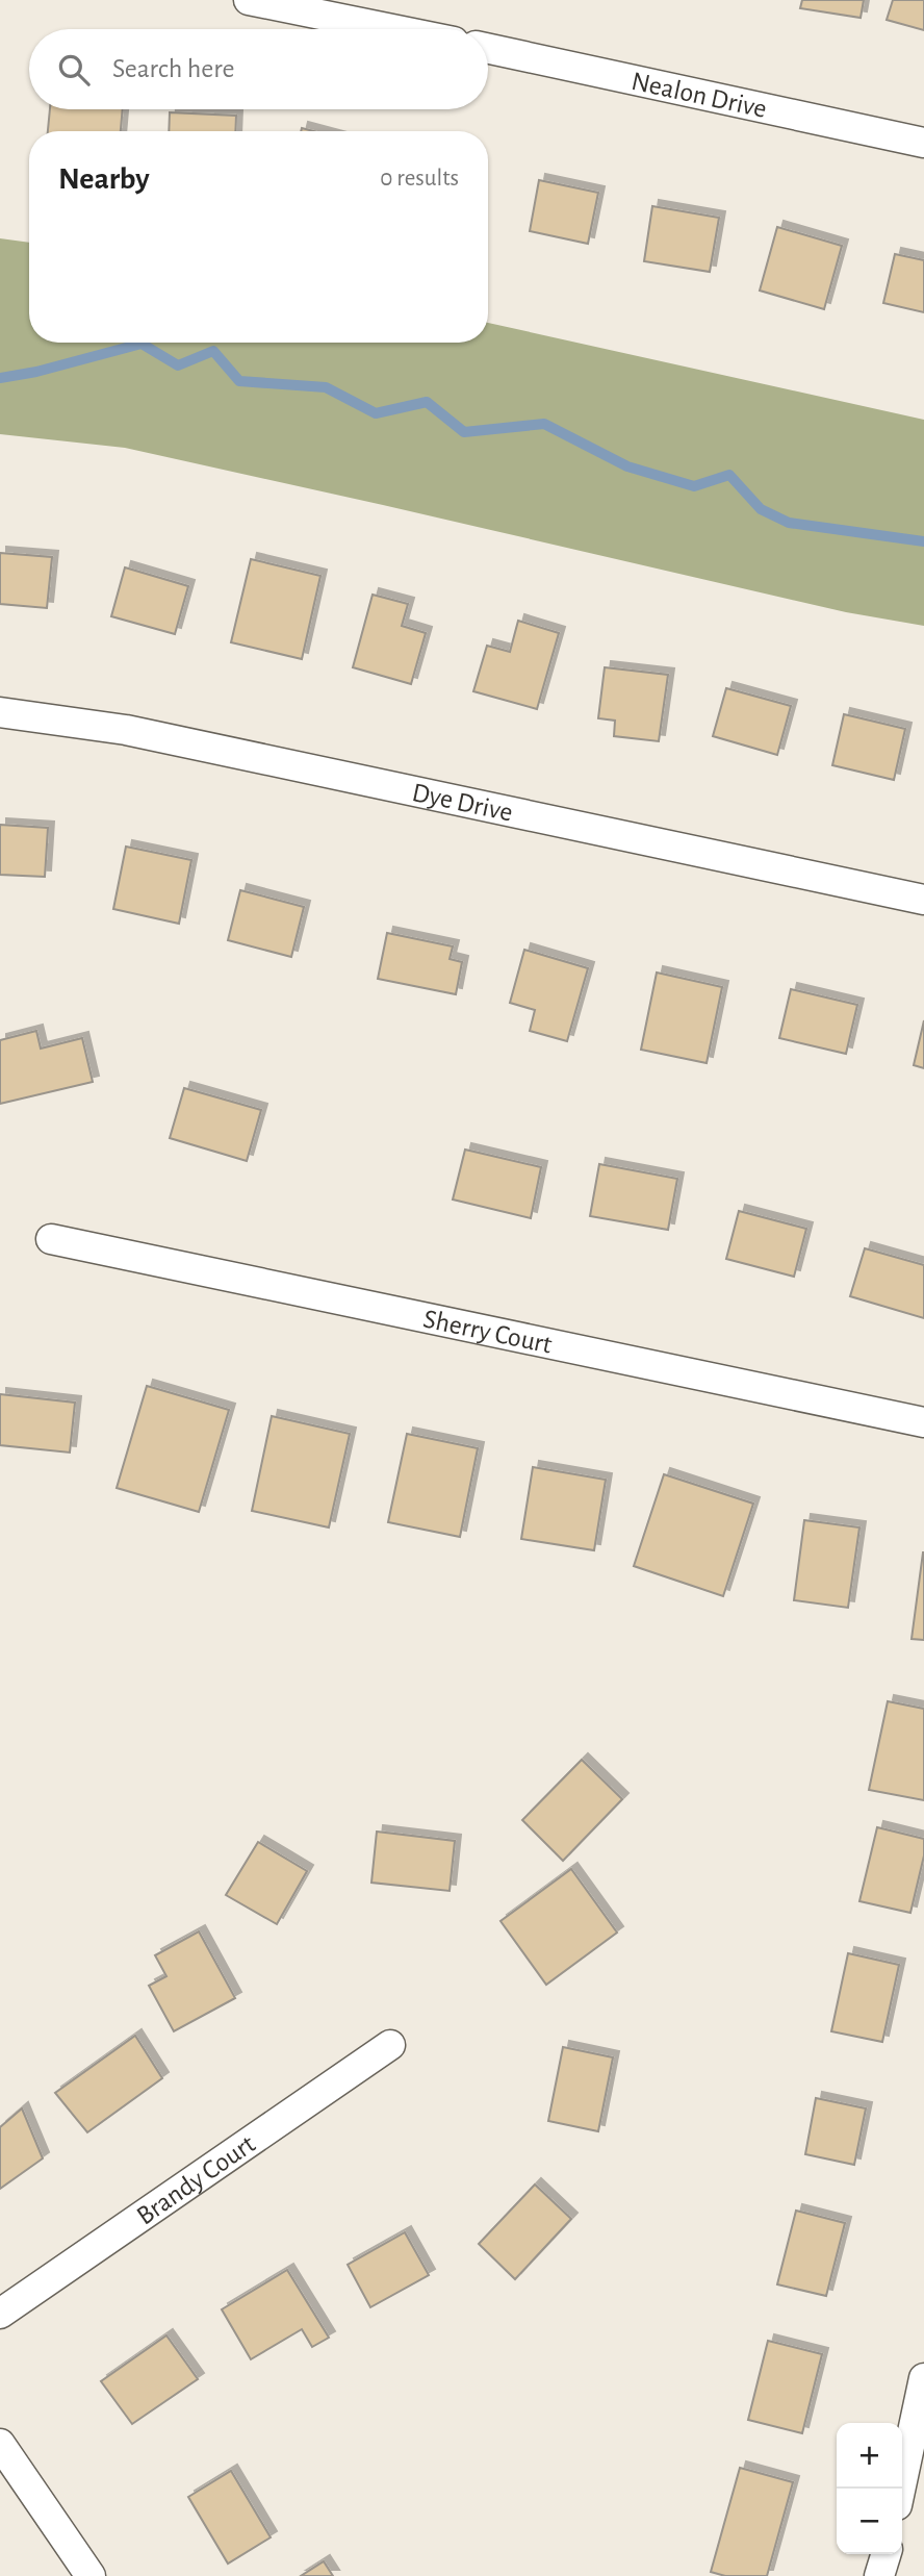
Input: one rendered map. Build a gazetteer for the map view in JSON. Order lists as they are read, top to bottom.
{
  "streets": {
    "street": [
      "Nealon Drive",
      "Dye Drive",
      "Sherry Court",
      "Brandy Court"
    ]
  },
  "page": {
    "search": "Search here",
    "heading": ["Nearby", "0 results"],
    "map_buttons": ["+", "−"]
  }
}
